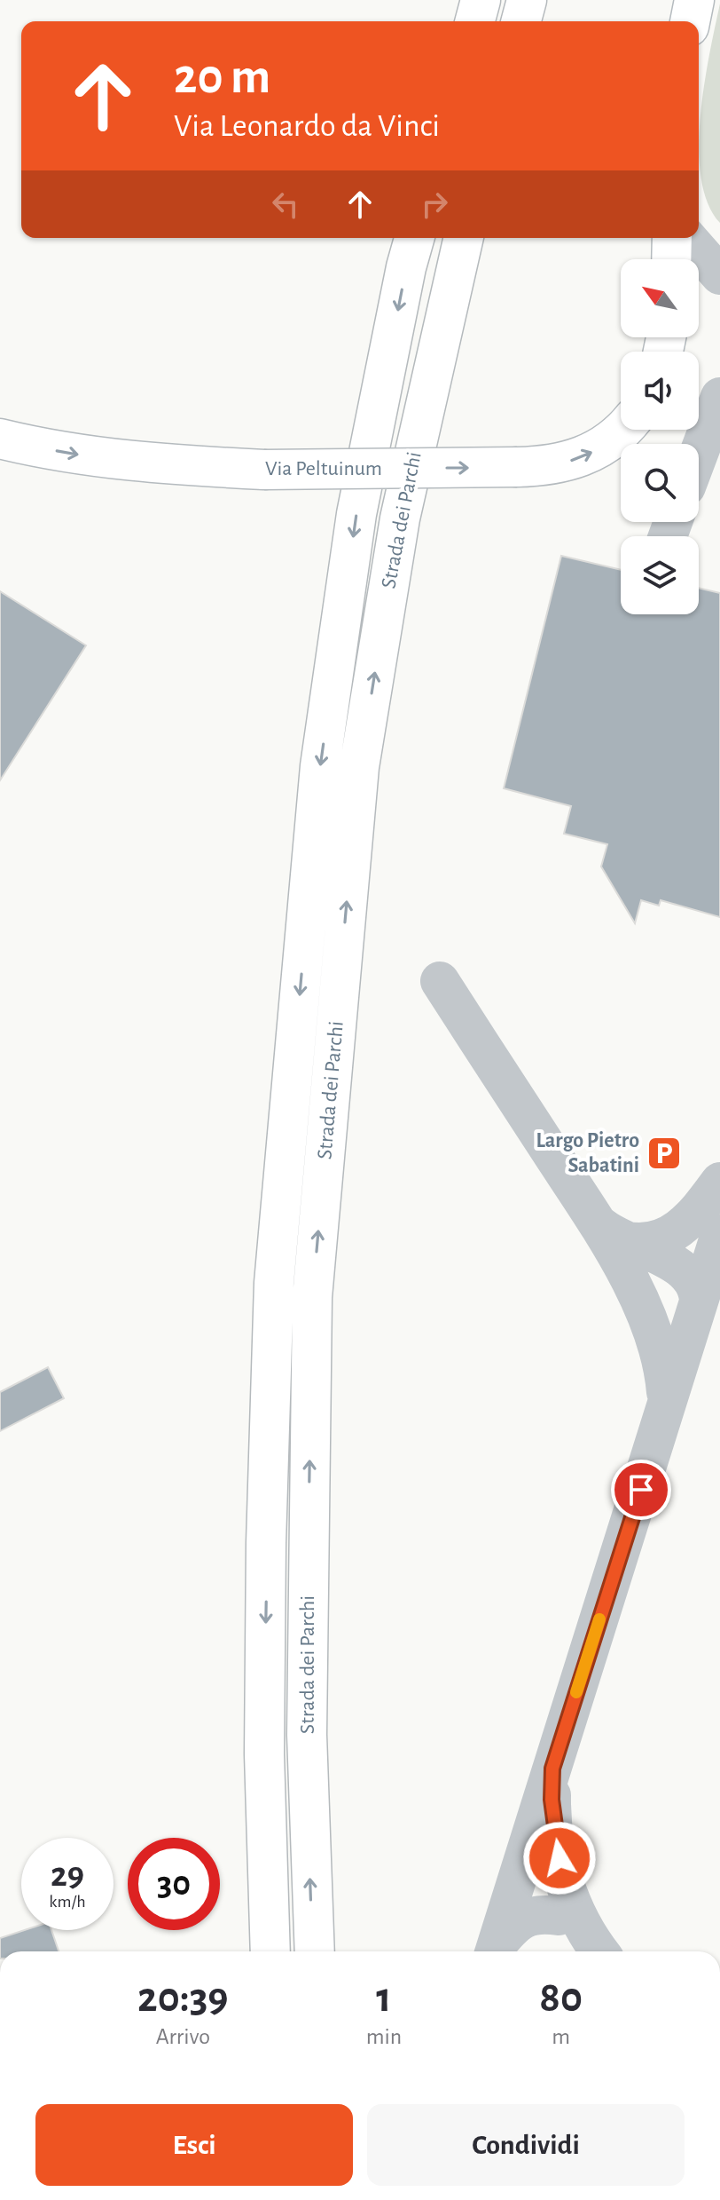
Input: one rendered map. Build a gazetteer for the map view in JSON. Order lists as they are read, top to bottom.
{
  "streets": {
    "main road": ["Via Peltuinum", "Strada dei Parchi"]
  },
  "one_way": ["Via Peltuinum"],
  "places": {
    "parking": ["Largo Pietro Sabatini"]
  },
  "north": "top left",
  "page": {
    "turn": ["20 m", "Via Leonardo da Vinci"],
    "speed": "29 km/h",
    "limit": "30",
    "eta": [
      "20:39",
      "Arrivo",
      "1",
      "min",
      "80",
      "m"
    ],
    "buttons": ["Esci", "Condividi"]
  }
}
